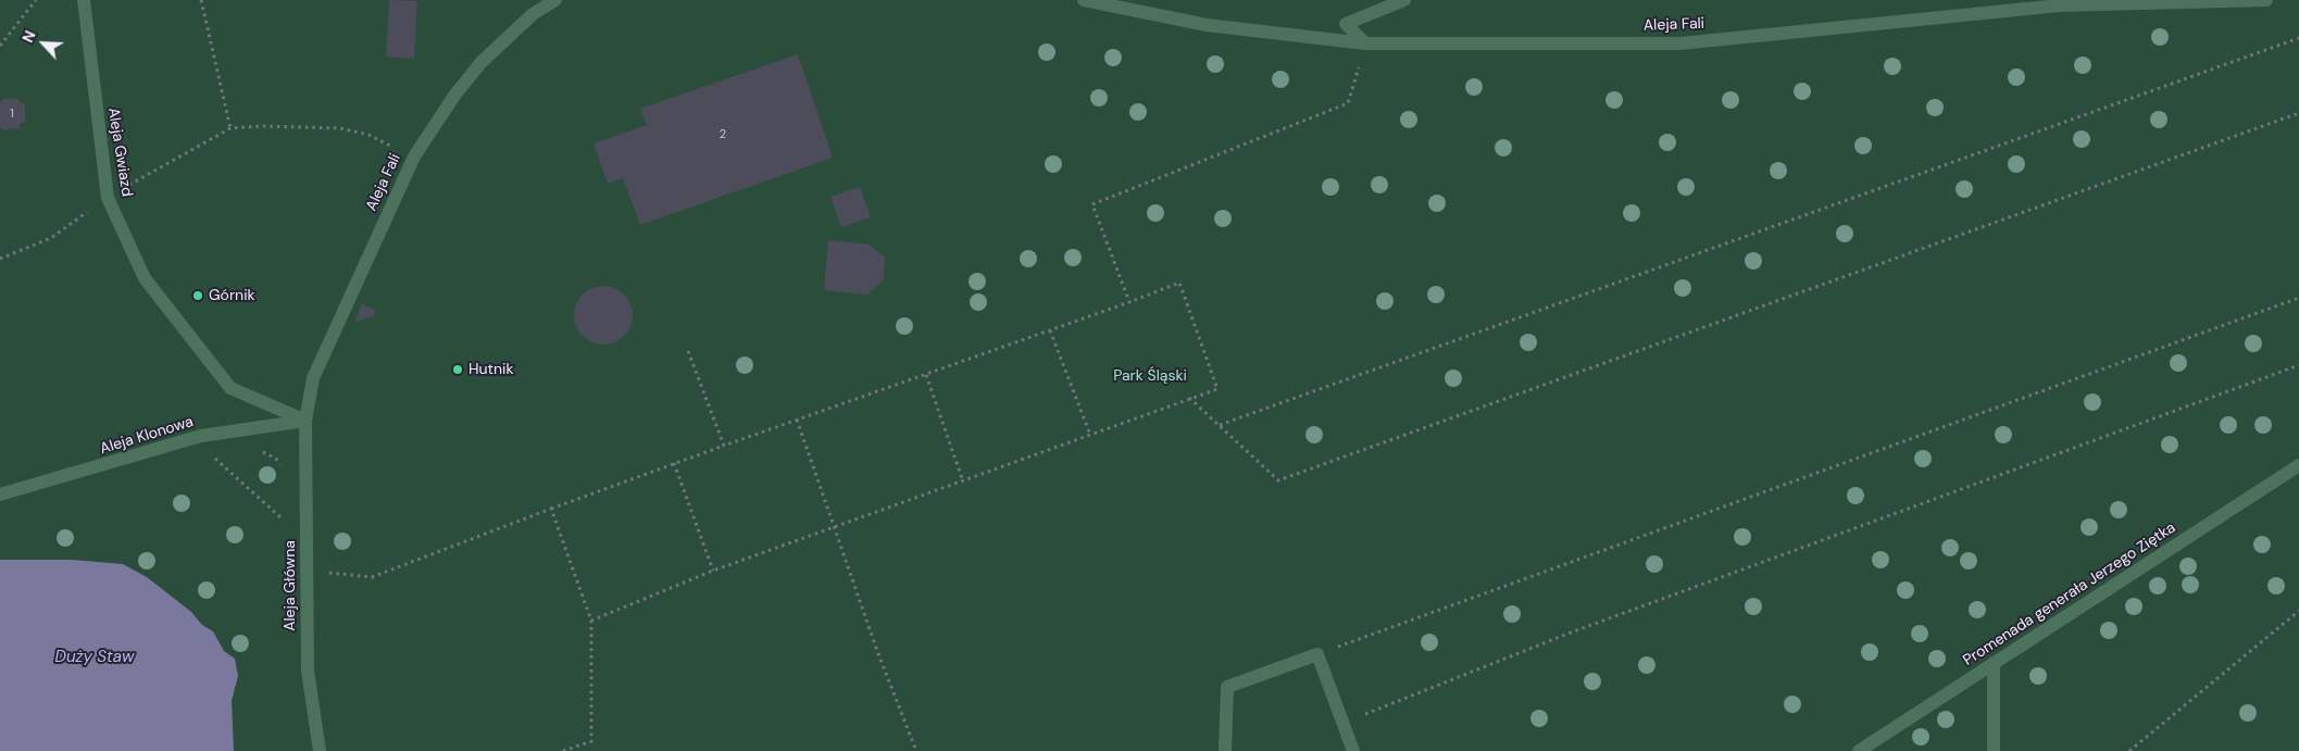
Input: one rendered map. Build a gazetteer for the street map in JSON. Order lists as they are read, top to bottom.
{
  "streets": {
    "street": [
      "Aleja Fali",
      "Aleja Gwiazd",
      "Aleja Klonowa",
      "Aleja Główna",
      "Promenada generała Jerzego Ziętka"
    ]
  },
  "crossings": [
    ["Aleja Fali", "Aleja Gwiazd"],
    ["Aleja Fali", "Aleja Klonowa"],
    ["Aleja Fali", "Aleja Główna"],
    ["Aleja Gwiazd", "Aleja Klonowa"],
    ["Aleja Gwiazd", "Aleja Główna"],
    ["Aleja Klonowa", "Aleja Główna"]
  ],
  "water": ["Duży Staw"],
  "parks": ["Park Śląski"],
  "places": ["Górnik", "Hutnik"],
  "house_numbers": ["1", "2"],
  "north": "top left"
}
